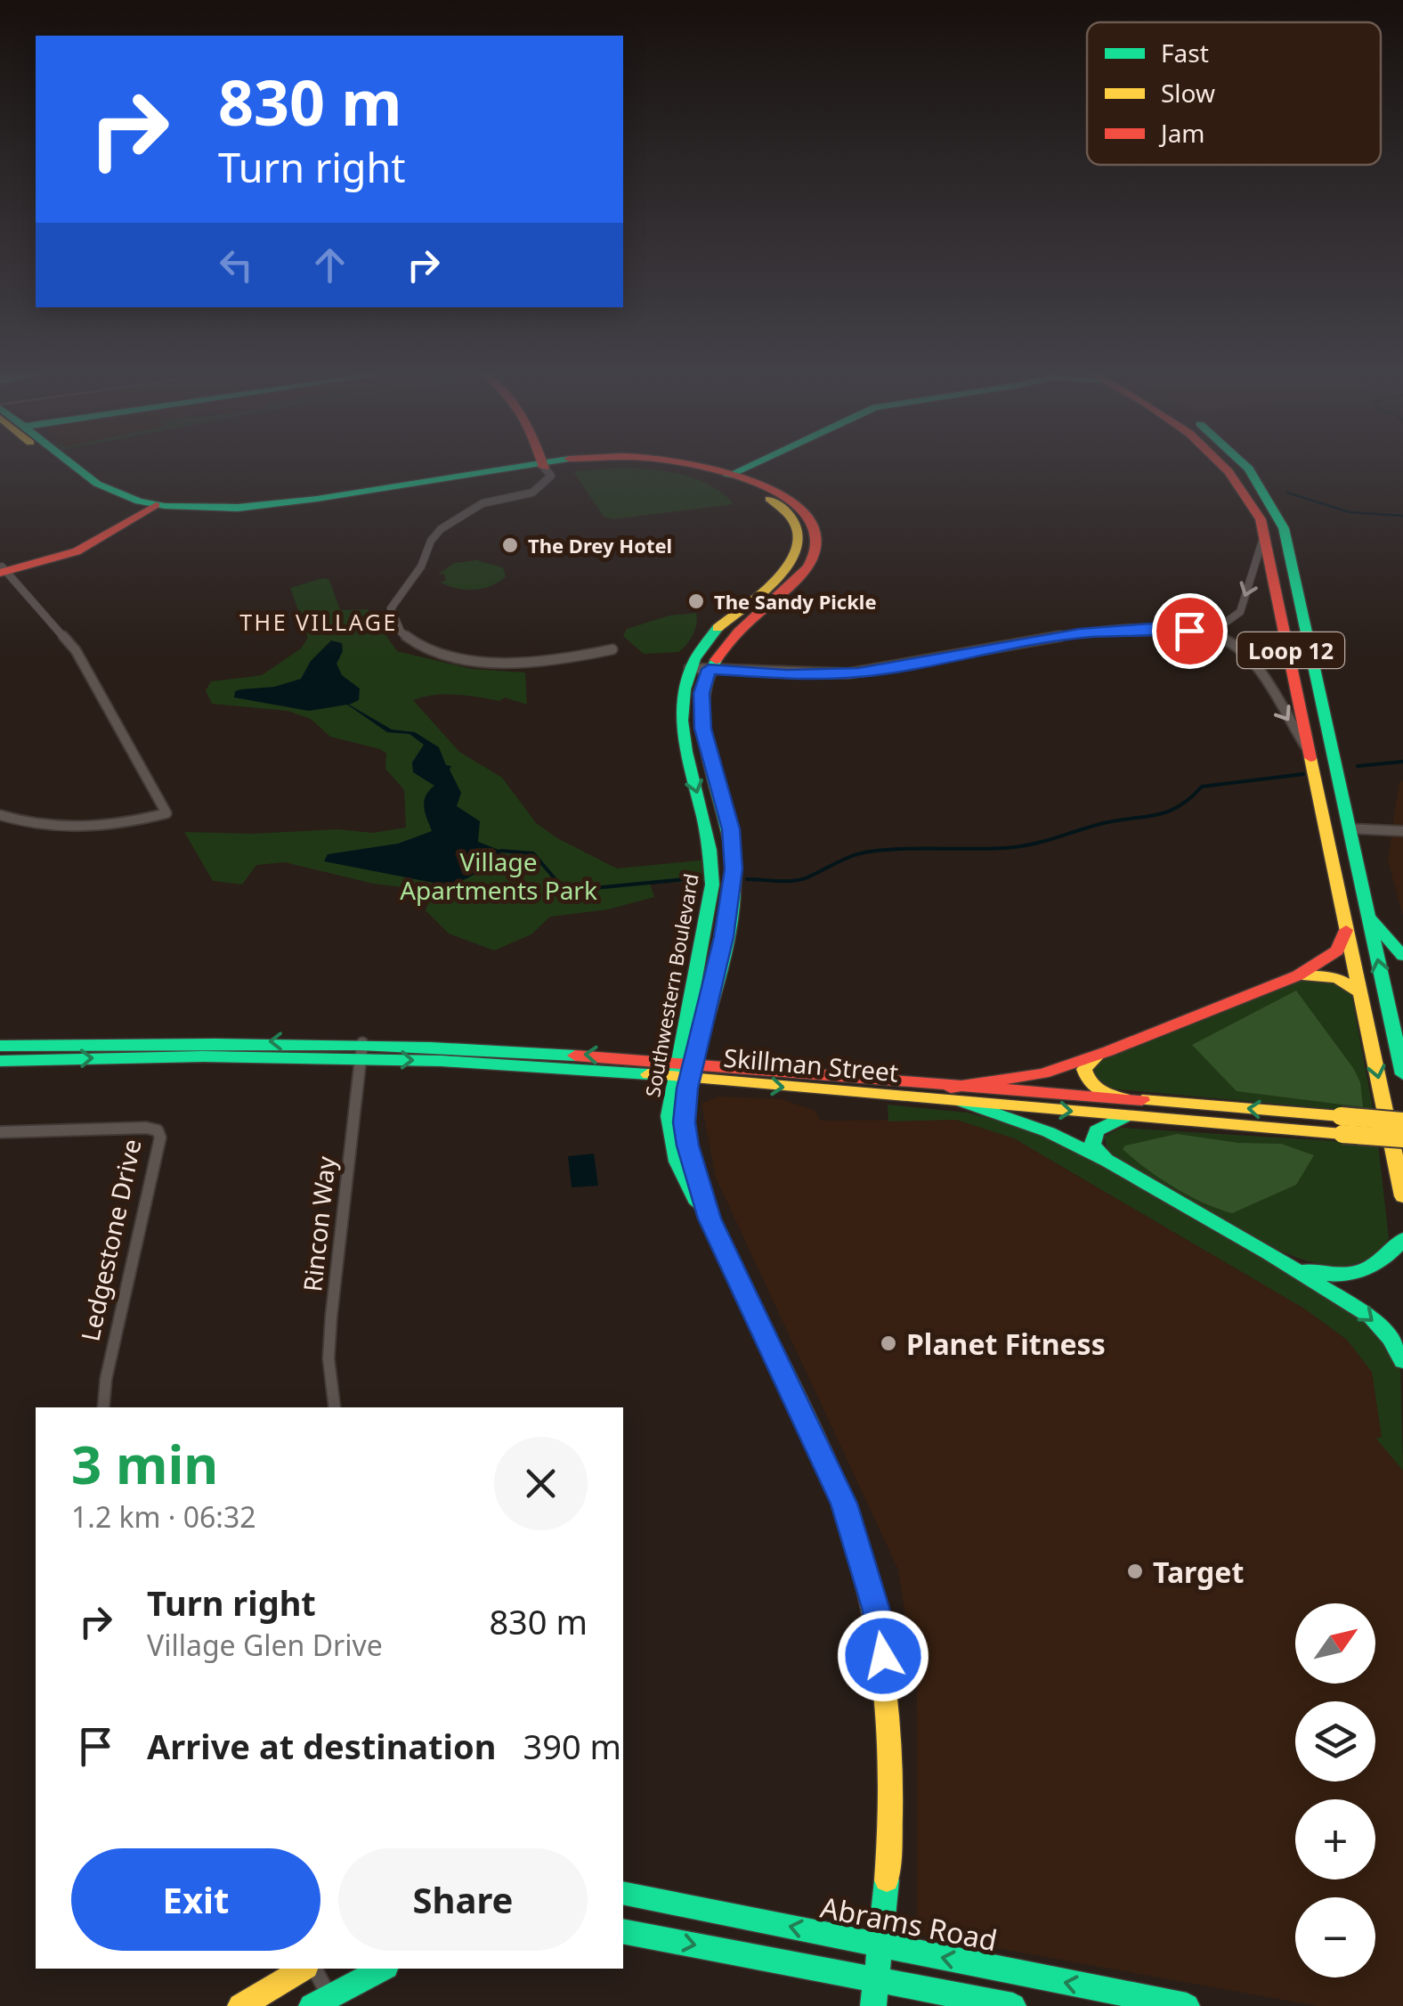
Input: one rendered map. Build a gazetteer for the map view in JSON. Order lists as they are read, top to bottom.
{
  "streets": {
    "main road": [
      "Loop 12",
      "Southwestern Boulevard",
      "Skillman Street",
      "Abrams Road"
    ],
    "street": ["Rincon Way", "Ledgestone Drive"]
  },
  "crossings": [
    ["Southwestern Boulevard", "Skillman Street"],
    ["Southwestern Boulevard", "Abrams Road"],
    ["Skillman Street", "Rincon Way"]
  ],
  "districts": ["THE VILLAGE"],
  "parks": ["Village Apartments Park"],
  "places": [
    "The Drey Hotel",
    "The Sandy Pickle",
    "Planet Fitness",
    "Target"
  ],
  "legend": ["Fast", "Slow", "Jam"],
  "north": "top right",
  "page": {
    "turn": ["830 m", "Turn right"],
    "heading": ["3 min", "1.2 km · 06:32"],
    "list": [
      {
        "name": "Turn right",
        "note": "Village Glen Drive",
        "value": "830 m"
      },
      {
        "name": "Arrive at destination",
        "value": "390 m"
      }
    ],
    "map_buttons": ["+", "−"],
    "buttons": ["Exit", "Share"]
  }
}
